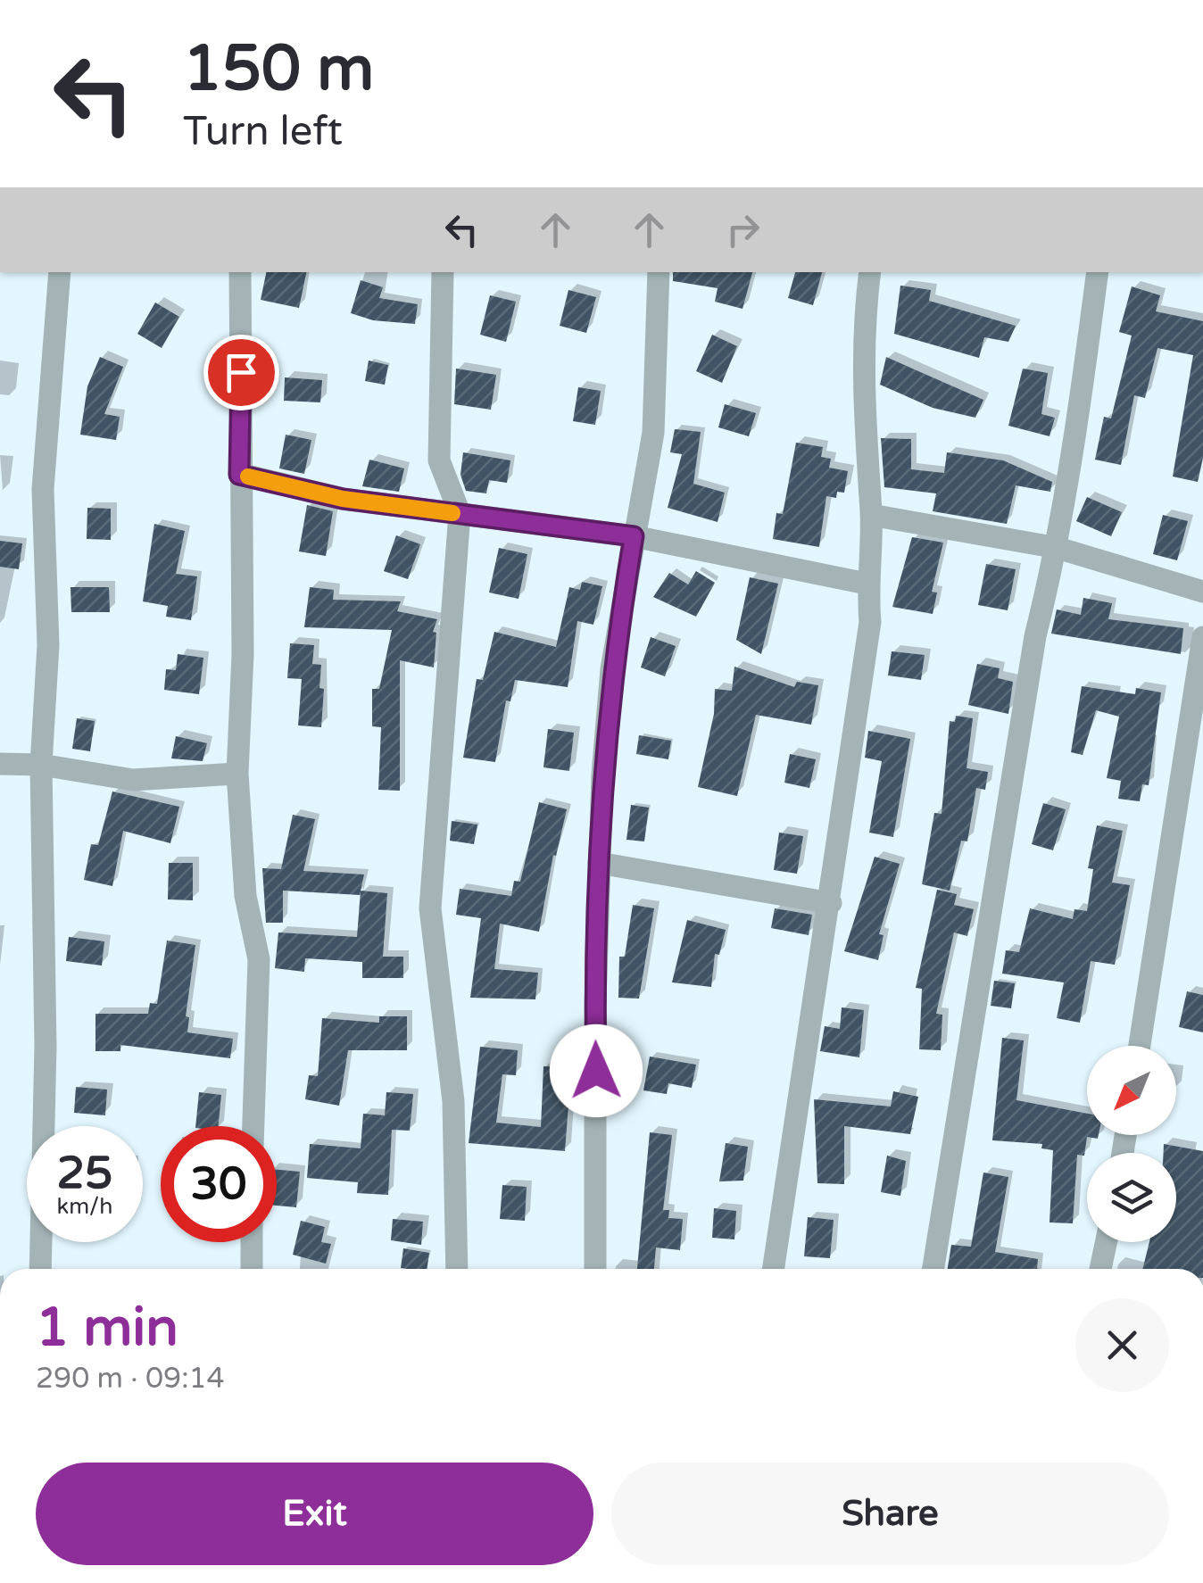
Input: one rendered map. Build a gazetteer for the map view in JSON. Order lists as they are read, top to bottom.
{
  "north": "bottom left",
  "page": {
    "turn": ["150 m", "Turn left"],
    "speed": "25 km/h",
    "limit": "30",
    "heading": ["1 min", "290 m · 09:14"],
    "buttons": ["Exit", "Share"]
  }
}
